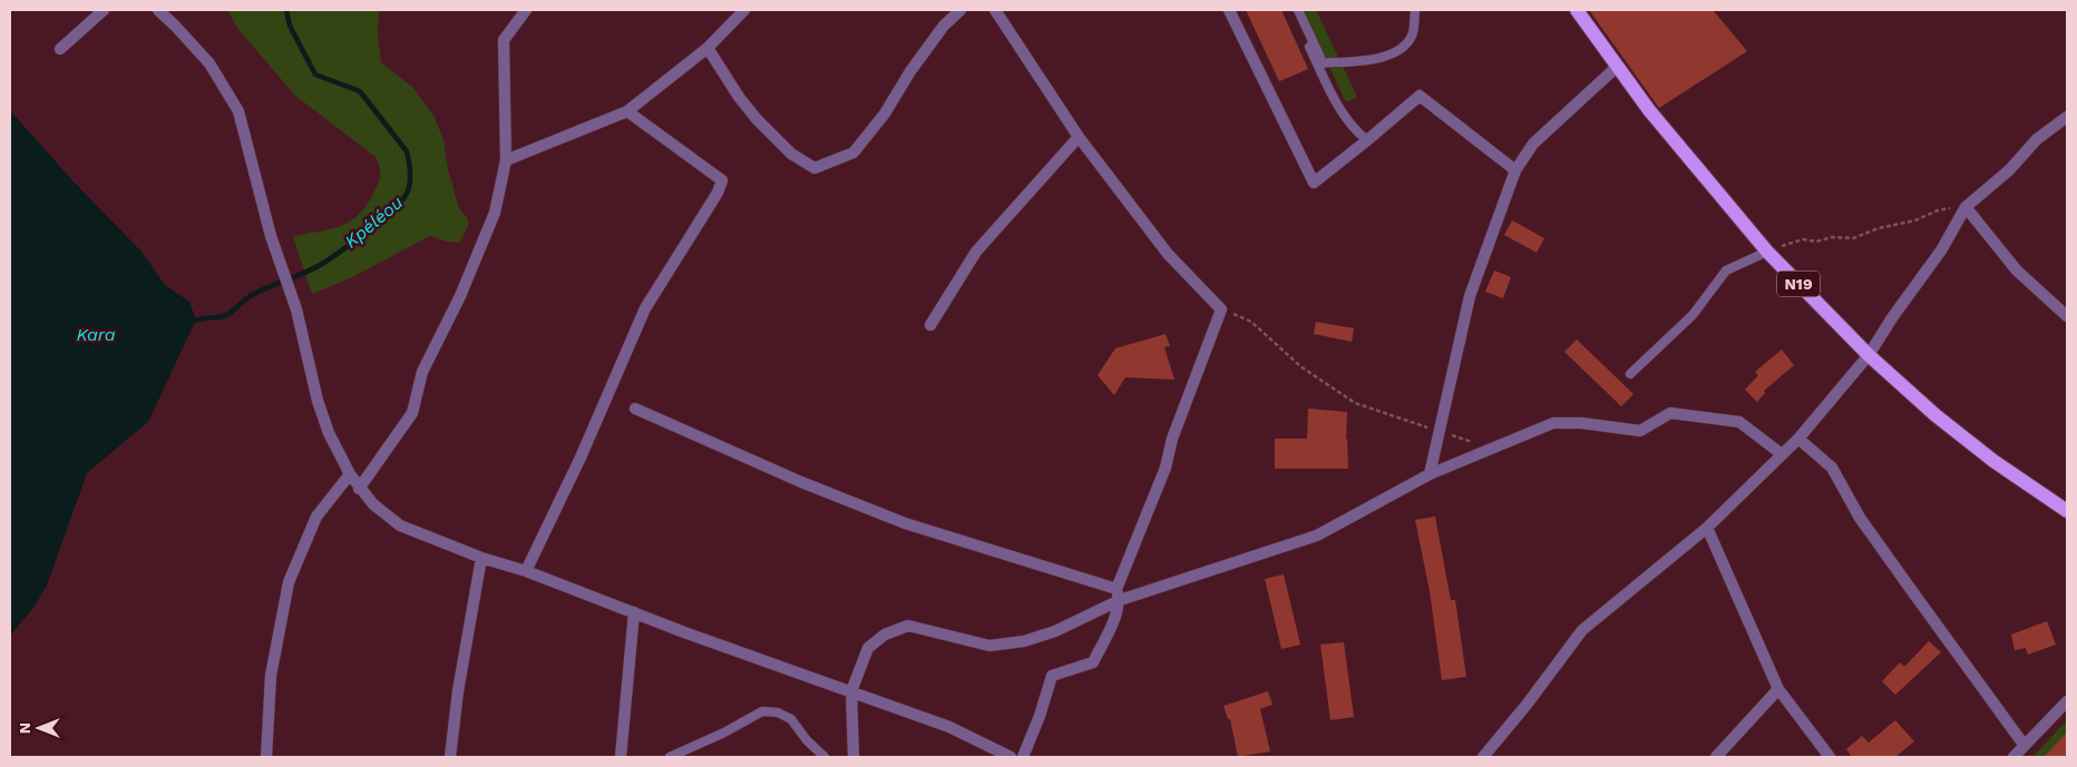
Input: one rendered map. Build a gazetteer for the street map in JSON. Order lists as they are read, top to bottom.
{
  "streets": {
    "main road": ["N19"]
  },
  "water": ["Kpéléou", "Kara"],
  "north": "left"
}
